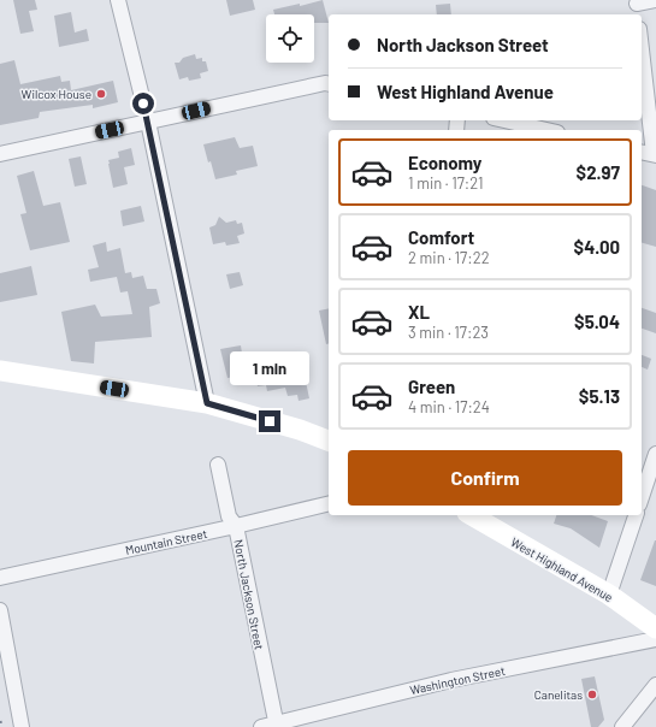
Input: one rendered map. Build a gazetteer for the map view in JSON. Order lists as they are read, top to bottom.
{
  "streets": {
    "main road": ["West Highland Avenue"],
    "street": ["Mountain Street", "North Jackson Street", "Washington Street"]
  },
  "crossings": [
    ["Mountain Street", "North Jackson Street"],
    ["North Jackson Street", "Washington Street"]
  ],
  "places": ["Wilcox House", "Canelitas"],
  "page": {
    "banner": ["North Jackson Street", "West Highland Avenue"],
    "list": [
      {
        "name": "Economy",
        "note": "1 min · 17:21",
        "value": "$2.97"
      },
      {
        "name": "Comfort",
        "note": "2 min · 17:22",
        "value": "$4.00"
      },
      {
        "name": "XL",
        "note": "3 min · 17:23",
        "value": "$5.04"
      },
      {
        "name": "Green",
        "note": "4 min · 17:24",
        "value": "$5.13"
      }
    ],
    "bubble": "1 min",
    "buttons": "Confirm"
  }
}
